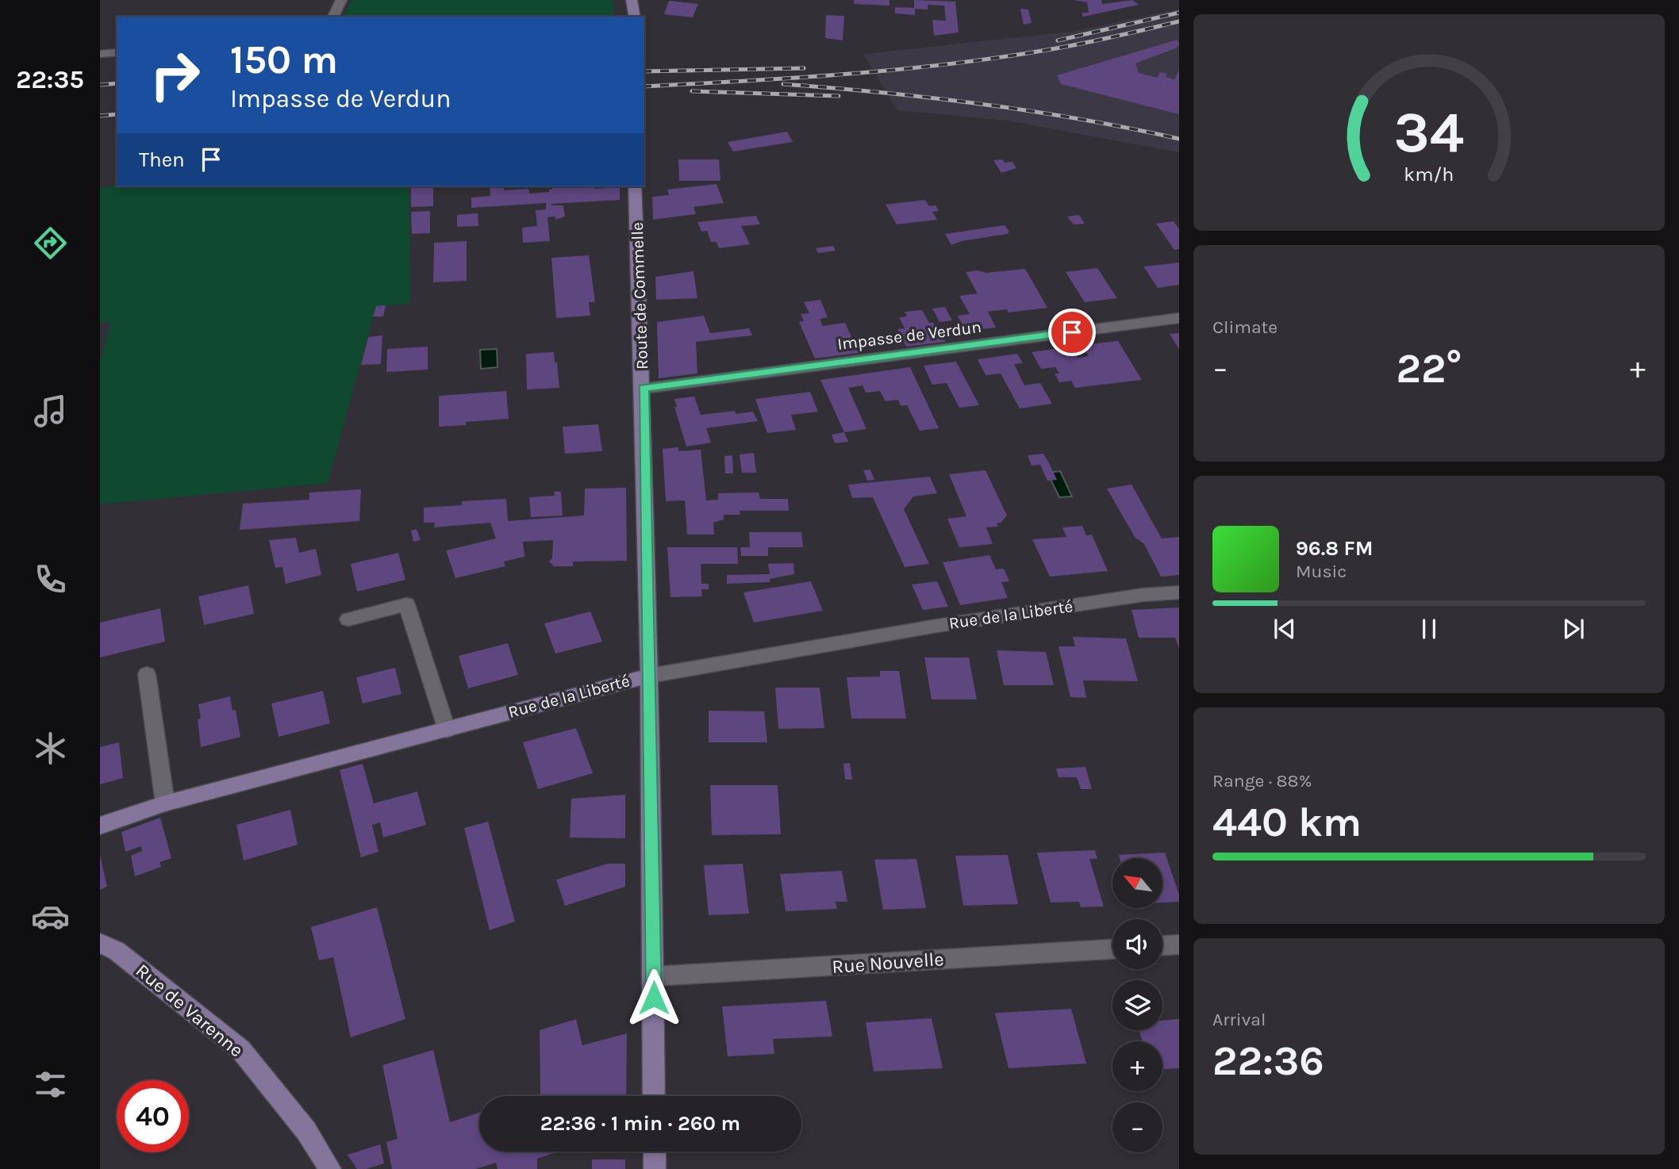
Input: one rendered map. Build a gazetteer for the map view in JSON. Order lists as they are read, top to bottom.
{
  "streets": {
    "street": [
      "Route de Commelle",
      "Impasse de Verdun",
      "Rue de la Liberté",
      "Rue Nouvelle",
      "Rue de Varenne"
    ]
  },
  "crossings": [
    ["Route de Commelle", "Impasse de Verdun"],
    ["Route de Commelle", "Rue de la Liberté"],
    ["Route de Commelle", "Rue Nouvelle"]
  ],
  "north": "top left",
  "page": {
    "tabs": "22:35",
    "turn": ["150 m", "Impasse de Verdun"],
    "then": "Then",
    "tile": [
      "Climate",
      ["Range · 88%", "440 km"],
      ["Arrival", "22:36"]
    ],
    "heat": ["−", "22°", "+"],
    "song": ["96.8 FM", "Music"],
    "map_buttons": ["+", "−"],
    "limit": "40",
    "trip": "22:36 · 1 min · 260 m",
    "gauge": ["34", "km/h"]
  }
}
